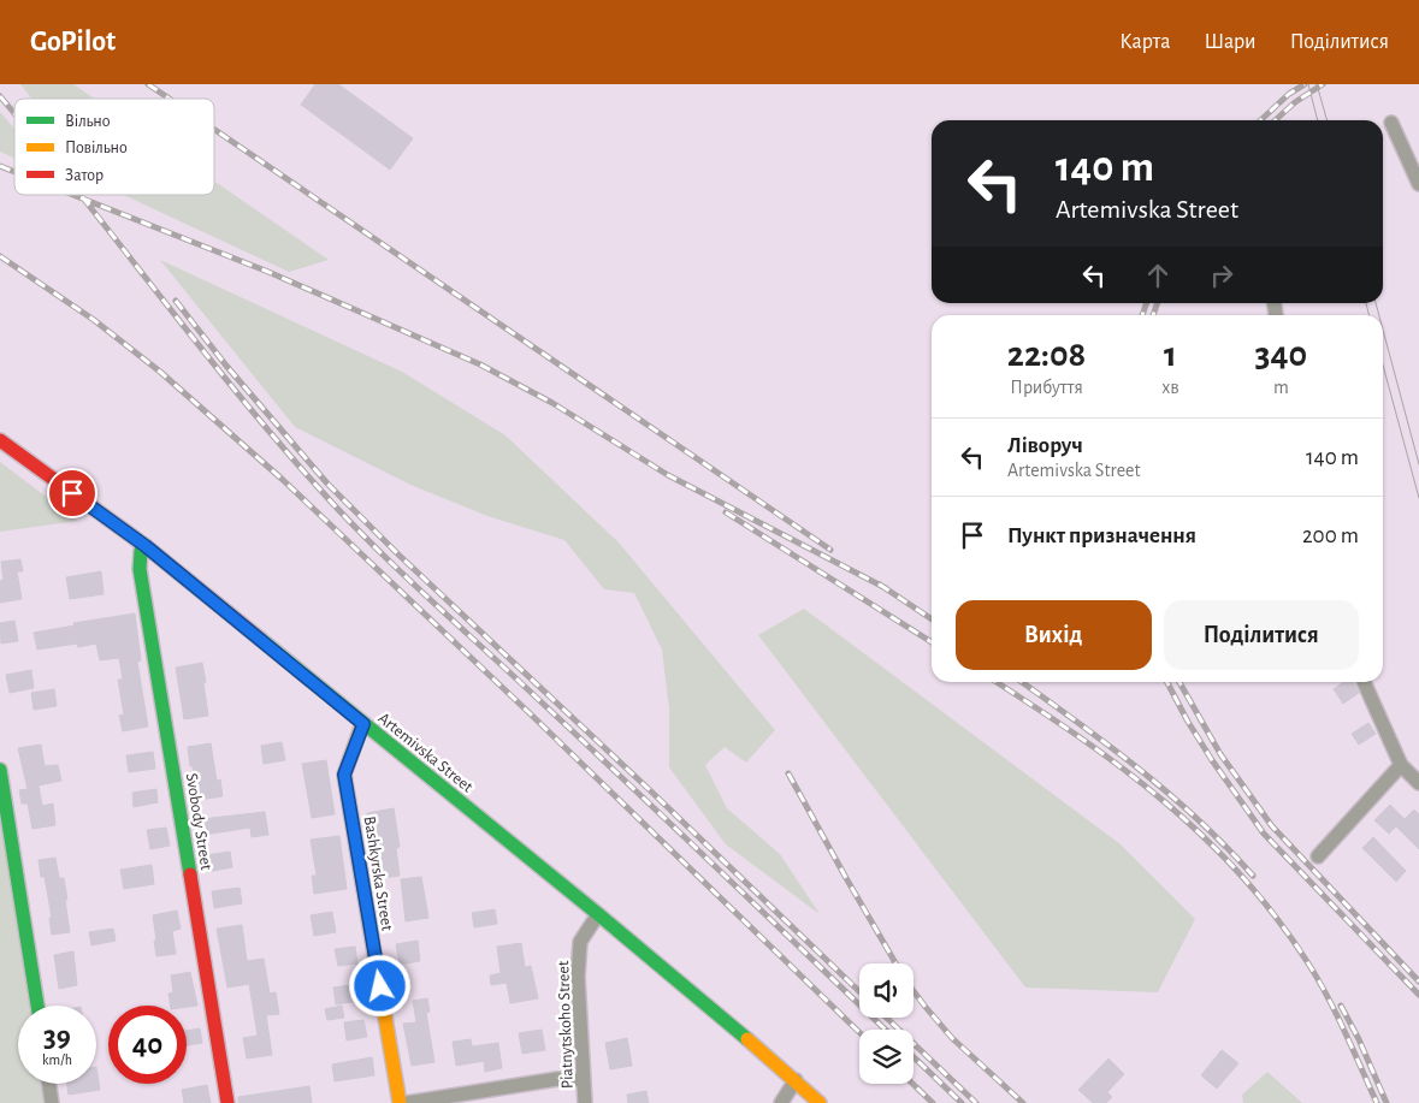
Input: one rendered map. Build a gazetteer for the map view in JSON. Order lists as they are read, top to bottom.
{
  "streets": {
    "street": [
      "Artemivska Street",
      "Svobody Street",
      "Bashkyrska Street",
      "Piatnytskoho Street"
    ]
  },
  "crossings": [
    ["Artemivska Street", "Svobody Street"],
    ["Artemivska Street", "Bashkyrska Street"],
    ["Artemivska Street", "Piatnytskoho Street"]
  ],
  "legend": ["Вільно", "Повільно", "Затор"],
  "page": {
    "header": "GoPilot",
    "nav": ["Карта", "Шари", "Поділитися"],
    "turn": ["140 m", "Artemivska Street"],
    "eta": [
      "22:08",
      "Прибуття",
      "1",
      "хв",
      "340",
      "m"
    ],
    "list": [
      {
        "name": "Ліворуч",
        "note": "Artemivska Street",
        "value": "140 m"
      },
      {
        "name": "Пункт призначення",
        "value": "200 m"
      }
    ],
    "buttons": ["Вихід", "Поділитися"],
    "speed": "39 km/h",
    "limit": "40"
  }
}
